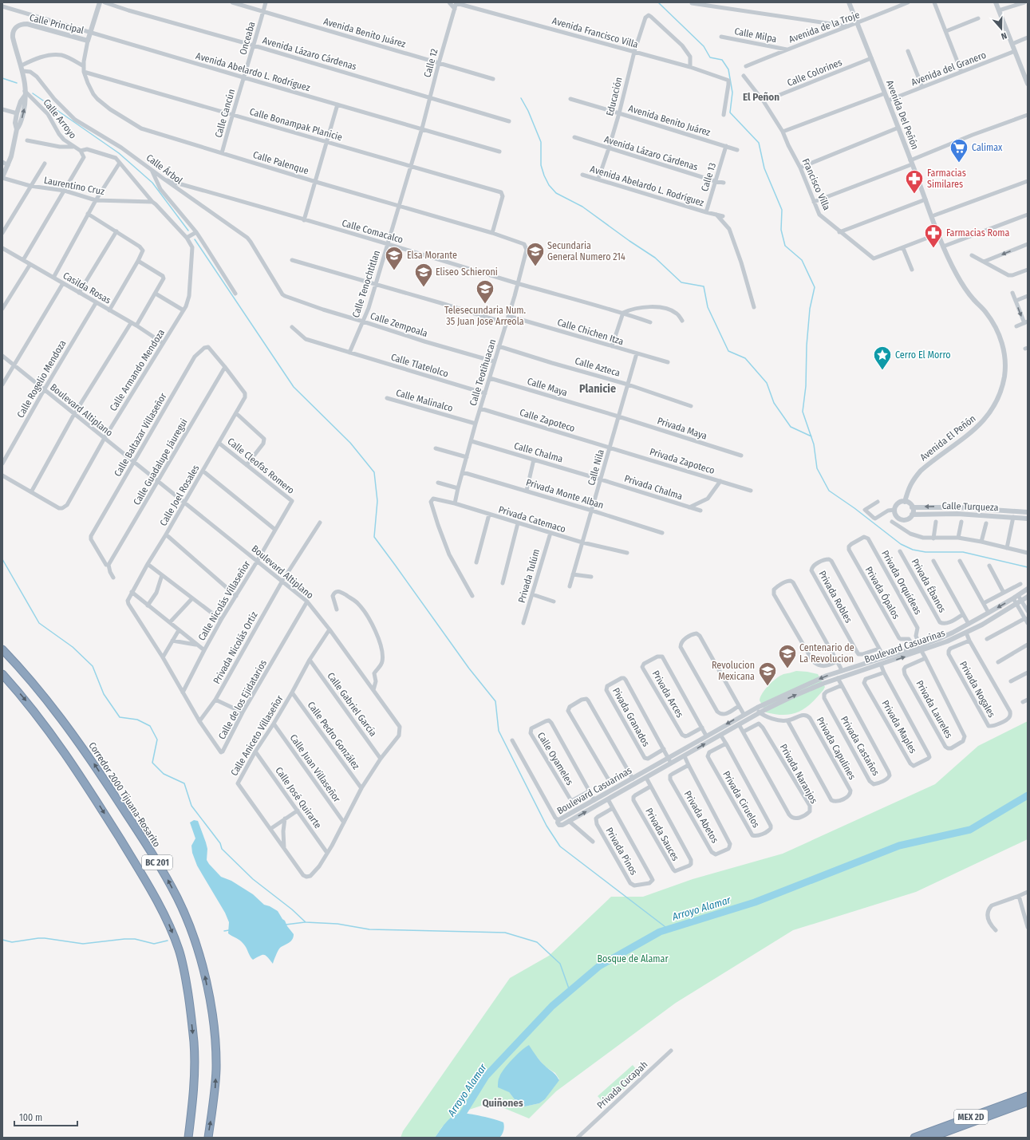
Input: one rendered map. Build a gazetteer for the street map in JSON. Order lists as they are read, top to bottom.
{
  "streets": {
    "highway": ["Corredor 2000 Tijuana-Rosarito", "BC 201", "MEX 2D"],
    "street": [
      "Calle Principal",
      "Avenida de la Troje",
      "Avenida Benito Juárez",
      "Avenida Francisco Villa",
      "Calle Milpa",
      "Onceaba",
      "Avenida Lázaro Cárdenas",
      "Calle 12",
      "Avenida del Granero",
      "Avenida Abelardo L. Rodríguez",
      "Calle Colorines",
      "Educación",
      "Calle Cancún",
      "Avenida Del Peñón",
      "Calle Arroyo",
      "Calle Bonampak Planicie",
      "Calle Palenque",
      "Calle Árbol",
      "Calle 13",
      "Francisco Villa",
      "Laurentino Cruz",
      "Calle Comacalco",
      "Calle Tenochtitlan",
      "Casilda Rosas",
      "Calle Zempoala",
      "Calle Chichen Itza",
      "Calle Tlatelolco",
      "Calle Azteca",
      "Calle Armando Mendoza",
      "Calle Teotihuacan",
      "Calle Rogelio Mendoza",
      "Calle Maya",
      "Calle Malinalco",
      "Boulevard Altiplano",
      "Calle Zapoteco",
      "Privada Maya",
      "Calle Baltazar Villaseñor",
      "Avenida El Peñón",
      "Calle Chalma",
      "Privada Zapoteco",
      "Calle Guadalupe Jáuregui",
      "Calle Cleofas Romero",
      "Calle Nila",
      "Privada Chalma",
      "Privada Monte Alban",
      "Calle Joel Rosales",
      "Calle Turqueza",
      "Privada Catemaco",
      "Privada Tulúm",
      "Privada Orquídeas",
      "Privada Ébanos",
      "Privada Ópalos",
      "Privada Robles",
      "Calle Nicolás Villaseñor",
      "Boulevard Casuarinas",
      "Privada Nicolás Ortiz",
      "Privada Nogales",
      "Privada Arces",
      "Calle de los Ejidatarios",
      "Calle Gabriel García",
      "Privada Laureles",
      "Pivada Granados",
      "Privada Maples",
      "Calle Aniceto Villaseñor",
      "Calle Pedro González",
      "Privada Castaños",
      "Privada Capulines",
      "Calle Oyameles",
      "Calle Juan Villaseñor",
      "Privada Naranjos",
      "Calle José Quirarte",
      "Privada Ciruelos",
      "Privada Abetos",
      "Privada Sauces",
      "Privada Pinos",
      "Privada Cucapah"
    ]
  },
  "crossings": [
    ["Calle Principal", "Calle Arroyo"],
    ["Calle Principal", "Calle Palenque"],
    ["Calle Principal", "Calle Árbol"],
    ["Calle Principal", "Laurentino Cruz"],
    ["Avenida de la Troje", "Calle Milpa"],
    ["Avenida de la Troje", "Avenida Del Peñón"],
    ["Avenida Benito Juárez", "Onceaba"],
    ["Avenida Benito Juárez", "Calle 12"],
    ["Avenida Benito Juárez", "Educación"],
    ["Avenida Benito Juárez", "Calle 13"],
    ["Avenida Francisco Villa", "Calle 12"],
    ["Avenida Francisco Villa", "Educación"],
    ["Onceaba", "Avenida Lázaro Cárdenas"],
    ["Onceaba", "Avenida Abelardo L. Rodríguez"],
    ["Onceaba", "Calle Cancún"],
    ["Avenida Lázaro Cárdenas", "Calle 12"],
    ["Avenida Lázaro Cárdenas", "Educación"],
    ["Avenida Lázaro Cárdenas", "Calle 13"],
    ["Calle 12", "Avenida Abelardo L. Rodríguez"],
    ["Calle 12", "Calle Tenochtitlan"],
    ["Avenida del Granero", "Avenida Del Peñón"],
    ["Avenida Abelardo L. Rodríguez", "Educación"],
    ["Avenida Abelardo L. Rodríguez", "Calle Cancún"],
    ["Avenida Abelardo L. Rodríguez", "Calle 13"],
    ["Avenida Abelardo L. Rodríguez", "Calle Tenochtitlan"],
    ["Calle Colorines", "Avenida Del Peñón"],
    ["Calle Colorines", "Francisco Villa"],
    ["Calle Cancún", "Calle Bonampak Planicie"],
    ["Calle Cancún", "Calle Palenque"],
    ["Avenida Del Peñón", "Francisco Villa"],
    ["Avenida Del Peñón", "Avenida El Peñón"],
    ["Calle Bonampak Planicie", "Calle Palenque"],
    ["Calle Bonampak Planicie", "Calle Tenochtitlan"],
    ["Calle Palenque", "Calle Tenochtitlan"],
    ["Calle Palenque", "Calle Teotihuacan"],
    ["Calle Árbol", "Calle Comacalco"],
    ["Calle Árbol", "Calle Zempoala"],
    ["Francisco Villa", "Avenida El Peñón"],
    ["Calle Comacalco", "Calle Tenochtitlan"],
    ["Calle Comacalco", "Calle Teotihuacan"],
    ["Calle Tenochtitlan", "Calle Zempoala"],
    ["Calle Tenochtitlan", "Calle Tlatelolco"],
    ["Casilda Rosas", "Calle Armando Mendoza"],
    ["Casilda Rosas", "Calle Rogelio Mendoza"],
    ["Calle Zempoala", "Calle Teotihuacan"],
    ["Calle Chichen Itza", "Calle Teotihuacan"],
    ["Calle Chichen Itza", "Calle Nila"],
    ["Calle Tlatelolco", "Calle Teotihuacan"],
    ["Calle Azteca", "Calle Teotihuacan"],
    ["Calle Azteca", "Calle Nila"],
    ["Calle Armando Mendoza", "Boulevard Altiplano"],
    ["Calle Teotihuacan", "Calle Maya"],
    ["Calle Teotihuacan", "Calle Malinalco"],
    ["Calle Teotihuacan", "Calle Zapoteco"],
    ["Calle Teotihuacan", "Calle Chalma"],
    ["Calle Teotihuacan", "Privada Monte Alban"],
    ["Calle Teotihuacan", "Privada Catemaco"],
    ["Calle Rogelio Mendoza", "Boulevard Altiplano"],
    ["Calle Maya", "Privada Maya"],
    ["Calle Maya", "Calle Nila"],
    ["Boulevard Altiplano", "Calle Baltazar Villaseñor"],
    ["Boulevard Altiplano", "Calle Guadalupe Jáuregui"],
    ["Boulevard Altiplano", "Calle Joel Rosales"],
    ["Boulevard Altiplano", "Calle Nicolás Villaseñor"],
    ["Boulevard Altiplano", "Privada Nicolás Ortiz"],
    ["Boulevard Altiplano", "Calle de los Ejidatarios"],
    ["Boulevard Altiplano", "Calle Gabriel García"],
    ["Boulevard Altiplano", "Calle Aniceto Villaseñor"],
    ["Boulevard Altiplano", "Calle Pedro González"],
    ["Boulevard Altiplano", "Calle Juan Villaseñor"],
    ["Boulevard Altiplano", "Calle José Quirarte"],
    ["Calle Zapoteco", "Privada Zapoteco"],
    ["Calle Zapoteco", "Calle Nila"],
    ["Privada Maya", "Calle Nila"],
    ["Calle Baltazar Villaseñor", "Calle Guadalupe Jáuregui"],
    ["Calle Baltazar Villaseñor", "Calle Joel Rosales"],
    ["Avenida El Peñón", "Calle Turqueza"],
    ["Calle Chalma", "Calle Nila"],
    ["Calle Chalma", "Privada Chalma"],
    ["Privada Zapoteco", "Calle Nila"],
    ["Calle Guadalupe Jáuregui", "Calle Joel Rosales"],
    ["Calle Cleofas Romero", "Calle Joel Rosales"],
    ["Calle Cleofas Romero", "Calle Nicolás Villaseñor"],
    ["Calle Nila", "Privada Chalma"],
    ["Calle Nila", "Privada Monte Alban"],
    ["Calle Nila", "Privada Catemaco"],
    ["Calle Joel Rosales", "Calle de los Ejidatarios"],
    ["Privada Catemaco", "Privada Tulúm"],
    ["Privada Orquídeas", "Privada Ópalos"],
    ["Privada Orquídeas", "Boulevard Casuarinas"],
    ["Privada Orquídeas", "Privada Laureles"],
    ["Privada Ébanos", "Boulevard Casuarinas"],
    ["Privada Ópalos", "Boulevard Casuarinas"],
    ["Privada Robles", "Boulevard Casuarinas"],
    ["Calle Nicolás Villaseñor", "Calle de los Ejidatarios"],
    ["Boulevard Casuarinas", "Privada Nogales"],
    ["Boulevard Casuarinas", "Privada Arces"],
    ["Boulevard Casuarinas", "Privada Laureles"],
    ["Boulevard Casuarinas", "Pivada Granados"],
    ["Boulevard Casuarinas", "Privada Maples"],
    ["Boulevard Casuarinas", "Privada Castaños"],
    ["Boulevard Casuarinas", "Privada Capulines"],
    ["Boulevard Casuarinas", "Calle Oyameles"],
    ["Boulevard Casuarinas", "Privada Naranjos"],
    ["Boulevard Casuarinas", "Privada Ciruelos"],
    ["Boulevard Casuarinas", "Privada Abetos"],
    ["Boulevard Casuarinas", "Privada Sauces"],
    ["Boulevard Casuarinas", "Privada Pinos"],
    ["Privada Nicolás Ortiz", "Calle de los Ejidatarios"],
    ["Calle Gabriel García", "Calle Aniceto Villaseñor"],
    ["Calle Aniceto Villaseñor", "Calle Pedro González"],
    ["Calle Aniceto Villaseñor", "Calle Juan Villaseñor"],
    ["Calle Aniceto Villaseñor", "Calle José Quirarte"]
  ],
  "districts": ["El Peñon", "Planicie", "Quiñones"],
  "water": ["Arroyo Alamar"],
  "parks": ["Bosque de Alamar"],
  "places": {
    "supermarket": ["Calimax"],
    "pharmacy": ["Farmacias Similares", "Farmacias Roma"],
    "school or university": [
      "Secundaria General Numero 214",
      "Elsa Morante",
      "Eliseo Schieroni",
      "Telesecundaria Num. 35 Juan Jose Arreola",
      "Centenario de La Revolucion",
      "Revolucion Mexicana"
    ],
    "place": ["Cerro El Morro"]
  },
  "scale_bar": "100 m",
  "north": "bottom"
}
